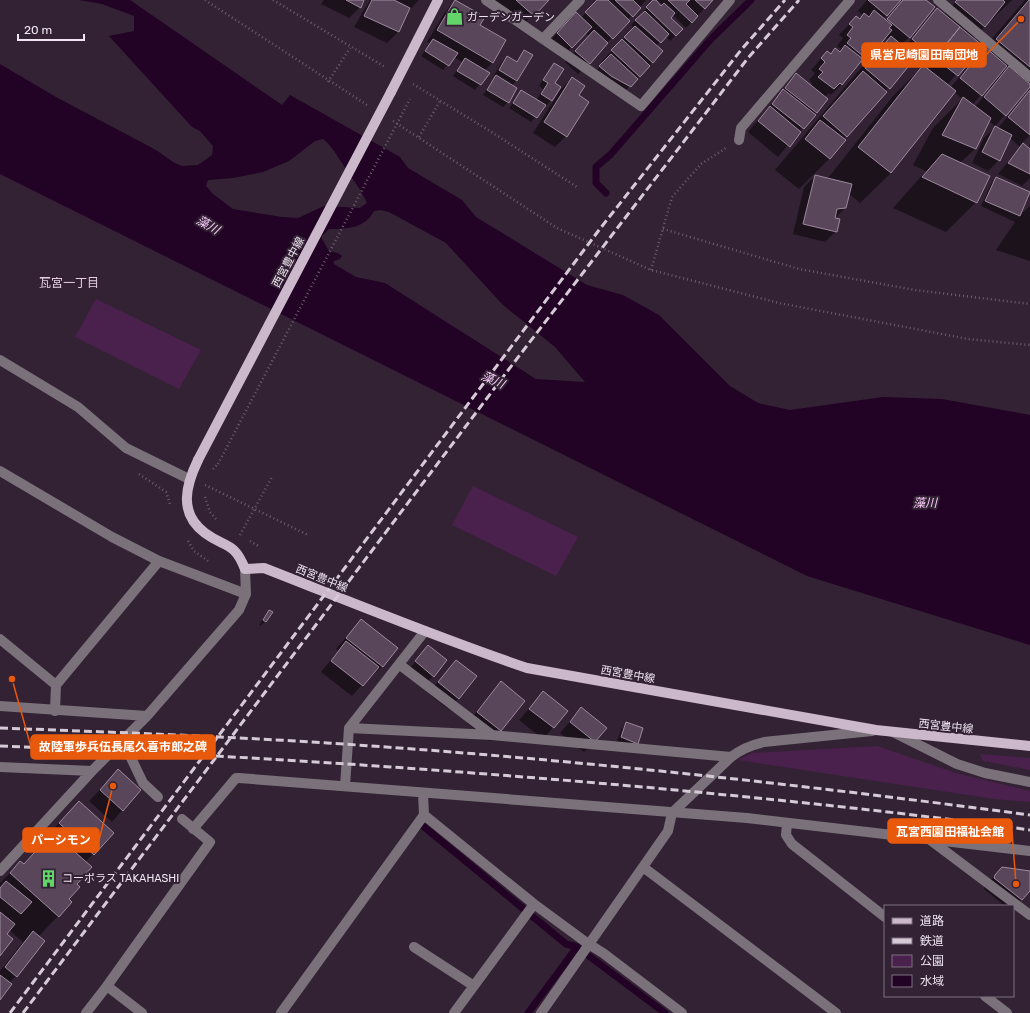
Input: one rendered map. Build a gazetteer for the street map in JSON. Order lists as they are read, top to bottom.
{
  "streets": {
    "main road": ["西宮豊中線"]
  },
  "districts": ["瓦宮一丁目"],
  "water": ["藻川"],
  "places": {
    "shop": ["ガーデンガーデン"],
    "other": [
      "県営尼崎園田南団地",
      "故陸軍歩兵伍長尾久喜市郎之碑",
      "パーシモン",
      "瓦宮西園田福祉会館"
    ],
    "building": ["コーポラス TAKAHASHI"]
  },
  "legend": [
    "道路",
    "鉄道",
    "公園",
    "水域"
  ],
  "scale_bar": "20 m"
}
